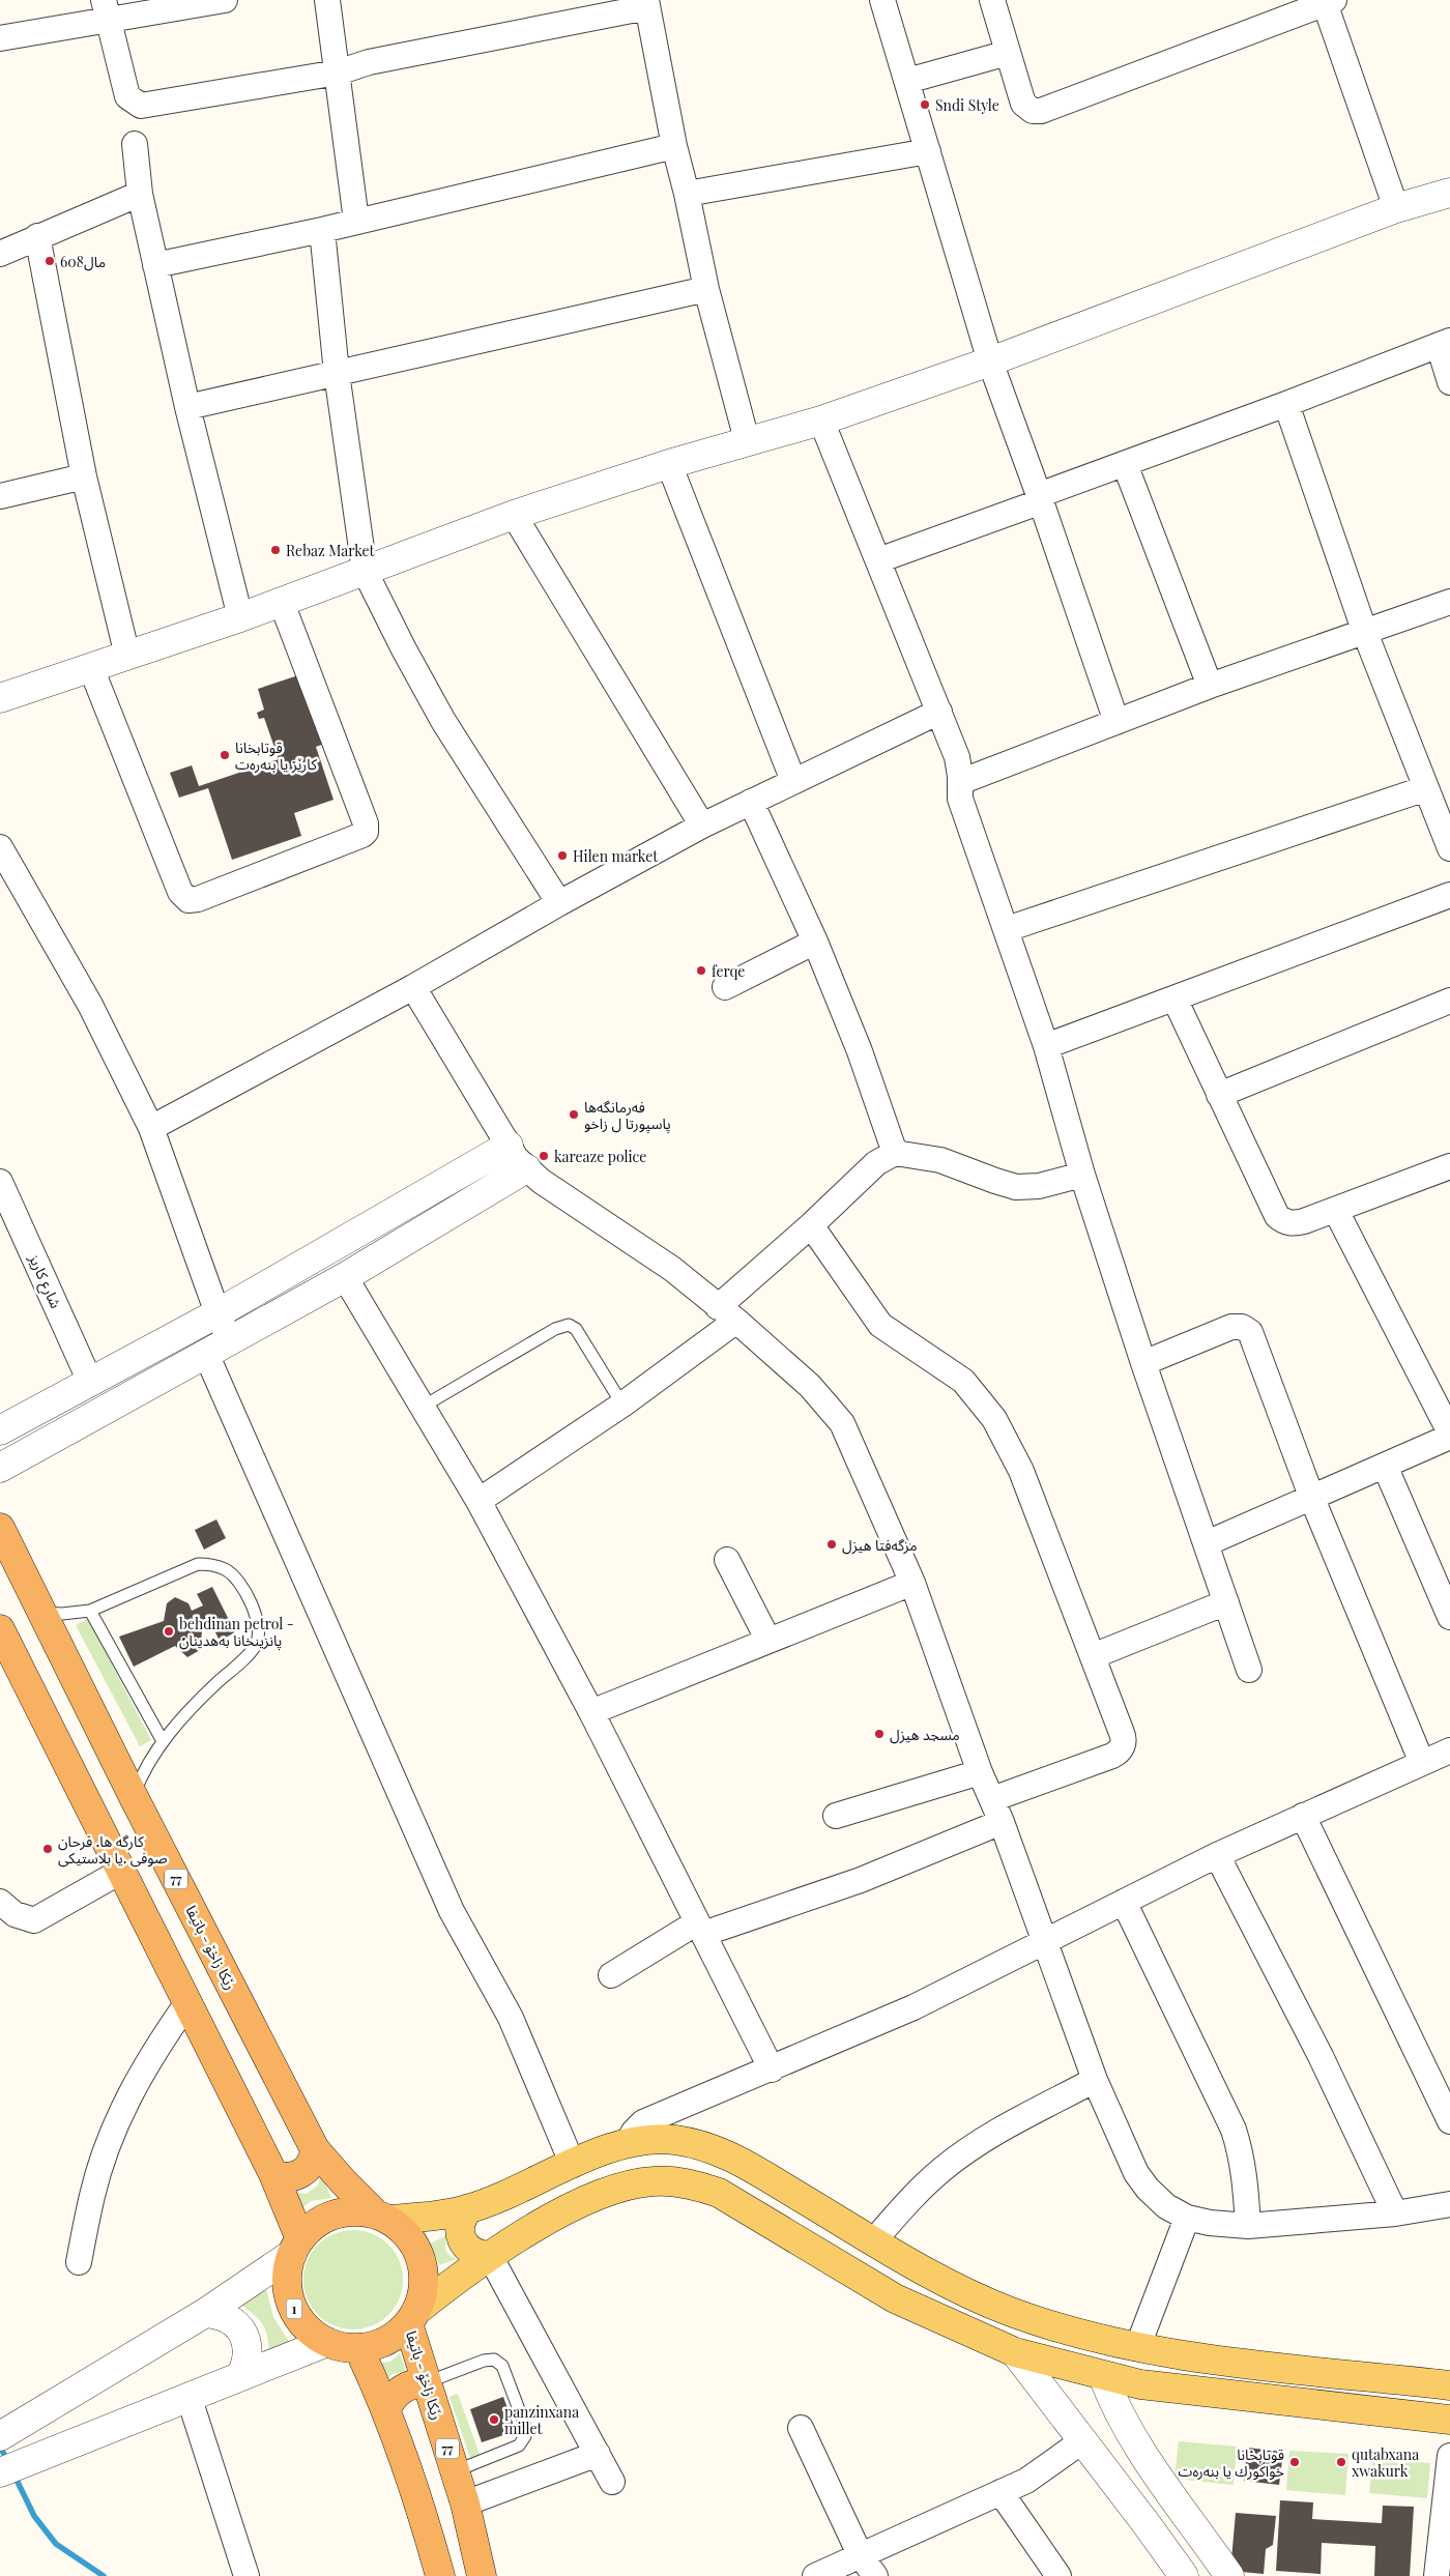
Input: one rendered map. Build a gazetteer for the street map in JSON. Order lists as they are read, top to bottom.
{
  "streets": {
    "highway": ["77", "رێکا زاخۆ - باتیفا", "1"],
    "street": ["شارع كاريز"]
  },
  "crossings": [
    ["رێکا زاخۆ - باتیفا", "1"]
  ],
  "places": [
    "Sndi Style",
    "مال608",
    "Rebaz Market",
    "قوتابخانا کارێز یا بنەرەت",
    "Hilen market",
    "ferqe",
    "فەرمانگەها پاسپورتا ل زاخو",
    "kareaze police",
    "مزگەفتا هیزل",
    "behdinan petrol - پانزینخانا بەهدینان",
    "مسجد هيزل",
    "کارگه ها. فرحان صوفی .یا بلاستیکی",
    "panzinxana millet",
    "قوتابخانا خواکورك یا بنەرەت",
    "qutabxana xwakurk"
  ]
}
